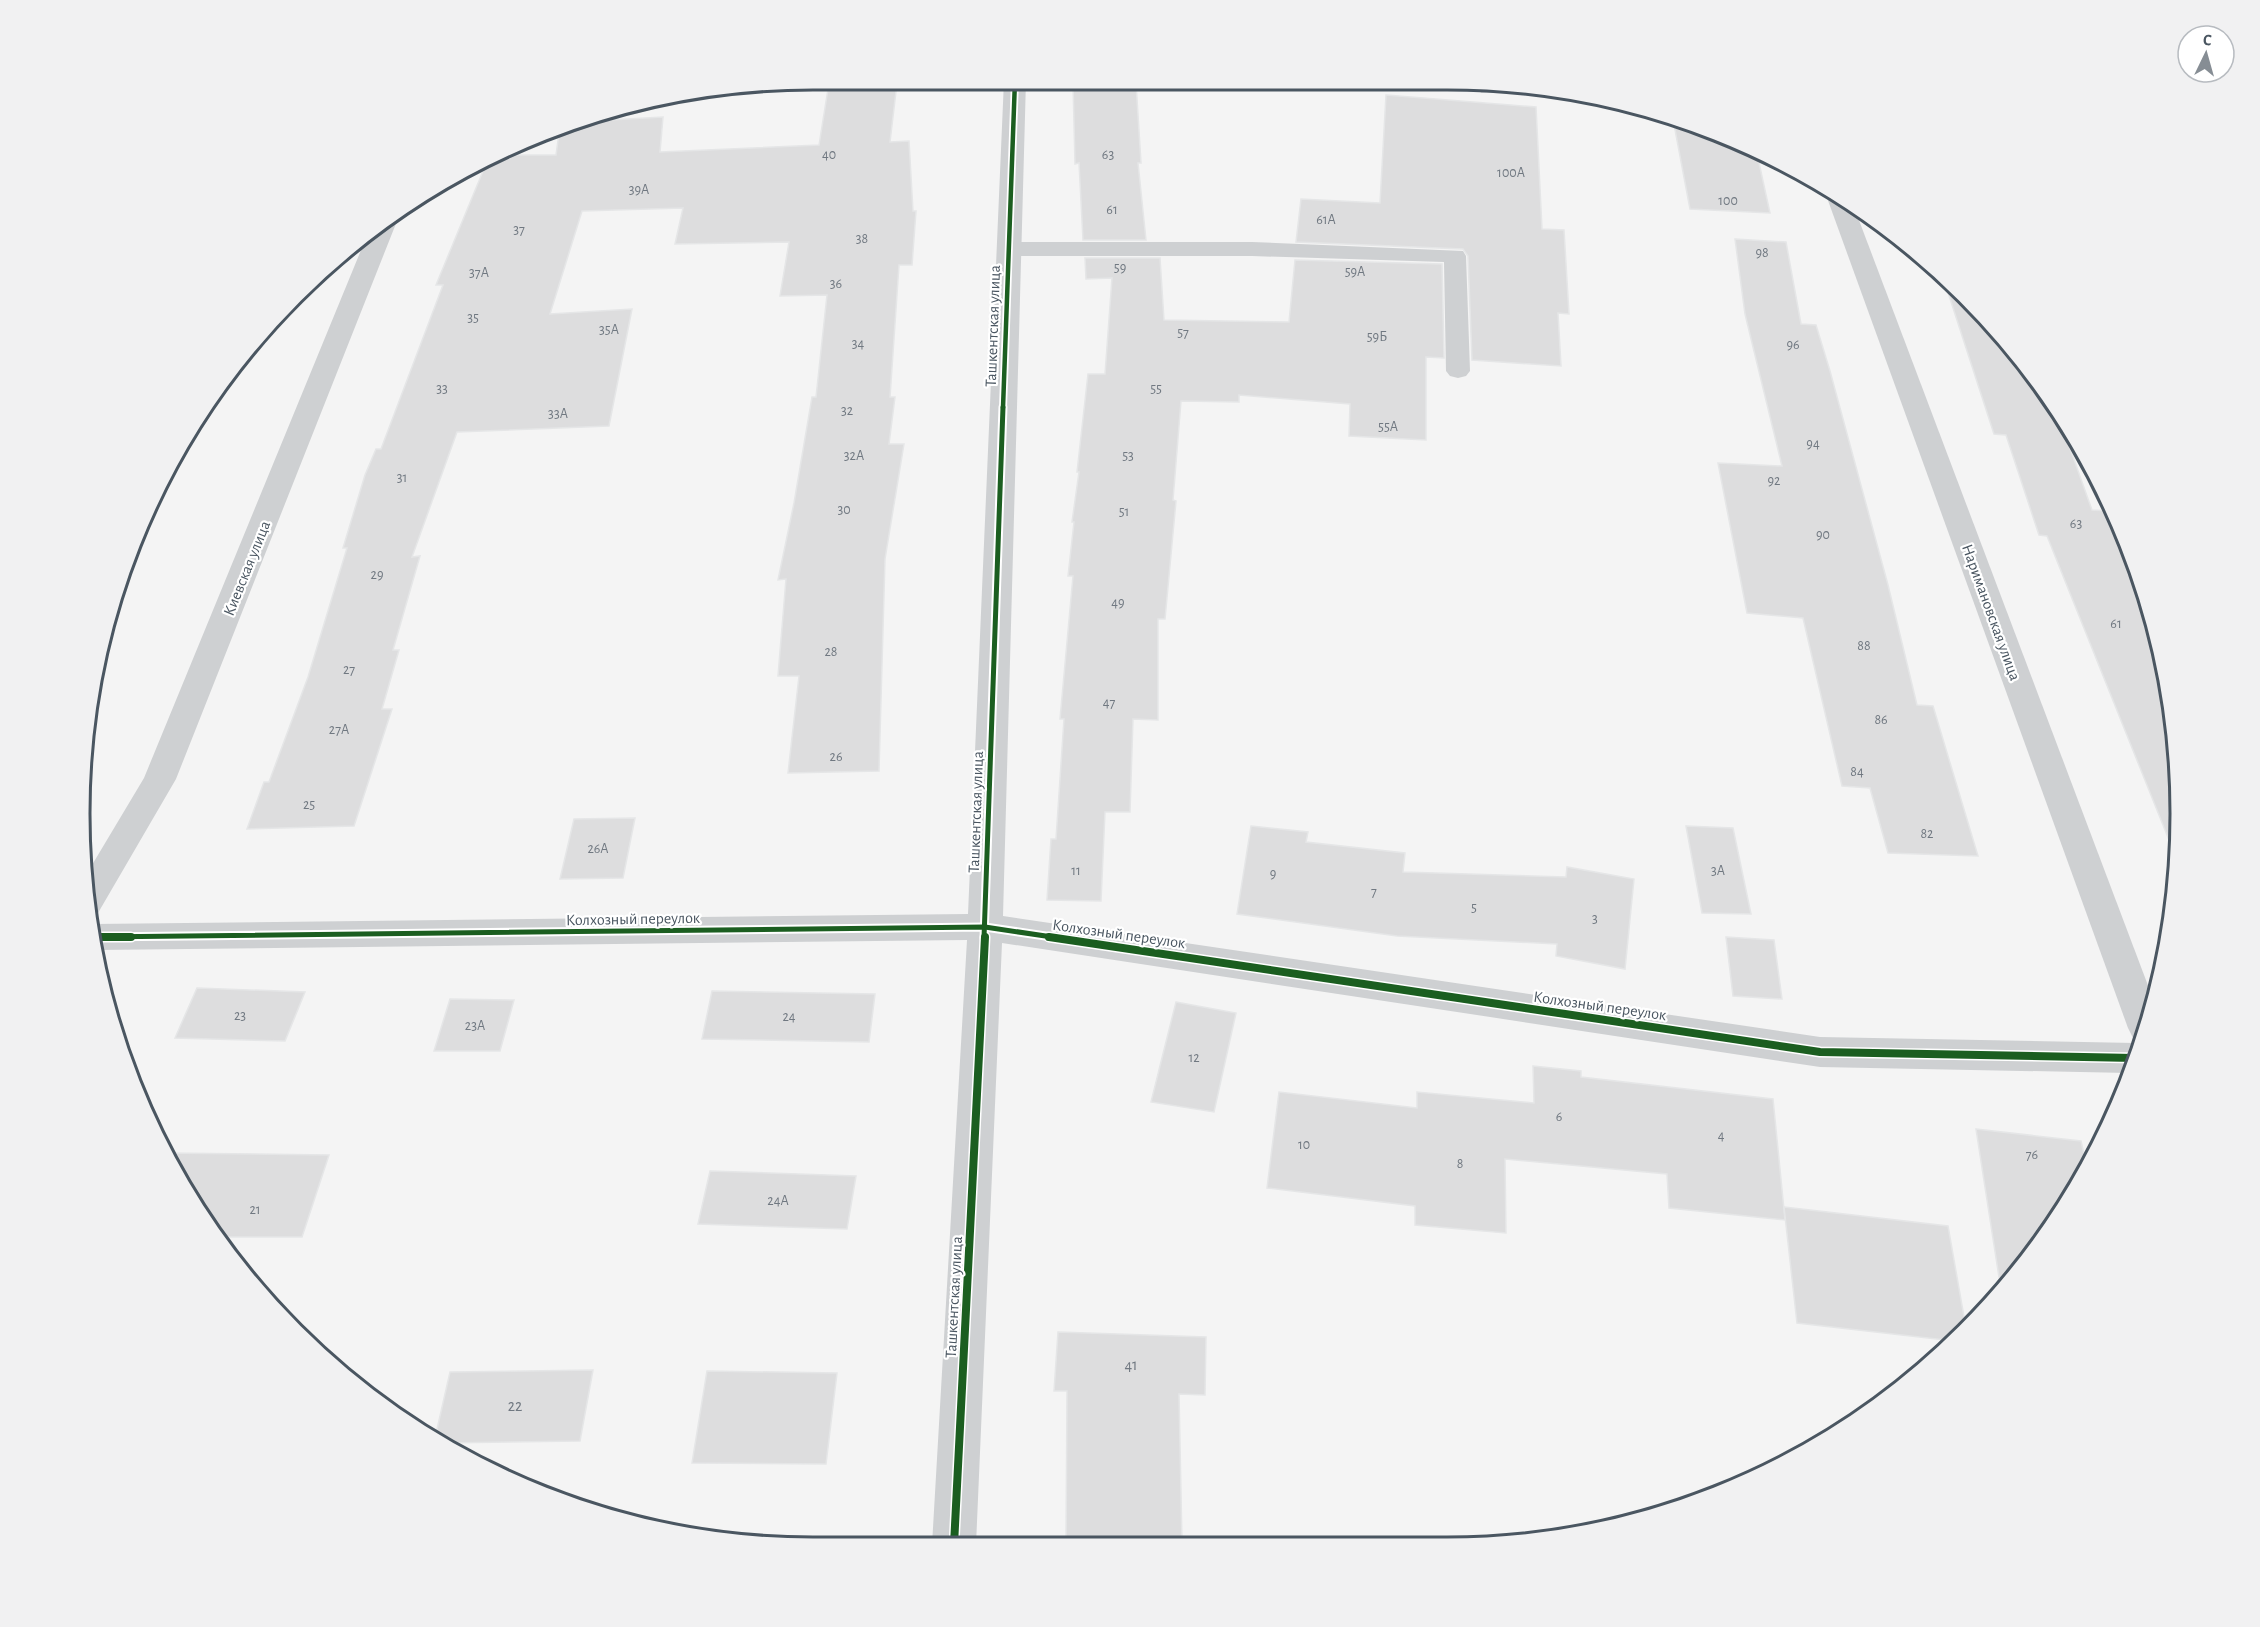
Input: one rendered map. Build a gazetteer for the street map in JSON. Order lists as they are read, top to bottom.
{
  "streets": {
    "street": [
      "Ташкентская улица",
      "Киевская улица",
      "Наримановская улица",
      "Колхозный переулок"
    ]
  },
  "crossings": [
    ["Ташкентская улица", "Колхозный переулок"]
  ],
  "house_numbers": [
    "40",
    "63",
    "100А",
    "39А",
    "100",
    "61",
    "61А",
    "37",
    "38",
    "98",
    "59",
    "59А",
    "37А",
    "36",
    "35",
    "35А",
    "57",
    "59Б",
    "34",
    "96",
    "33",
    "55",
    "32",
    "33А",
    "55А",
    "94",
    "32А",
    "53",
    "31",
    "92",
    "30",
    "51",
    "63",
    "90",
    "29",
    "49",
    "61",
    "88",
    "28",
    "27",
    "47",
    "86",
    "27А",
    "26",
    "84",
    "25",
    "82",
    "26А",
    "11",
    "3А",
    "9",
    "7",
    "5",
    "3",
    "23",
    "24",
    "23А",
    "12",
    "6",
    "4",
    "10",
    "76",
    "8",
    "24А",
    "21",
    "41",
    "22"
  ],
  "north": "top"
}
